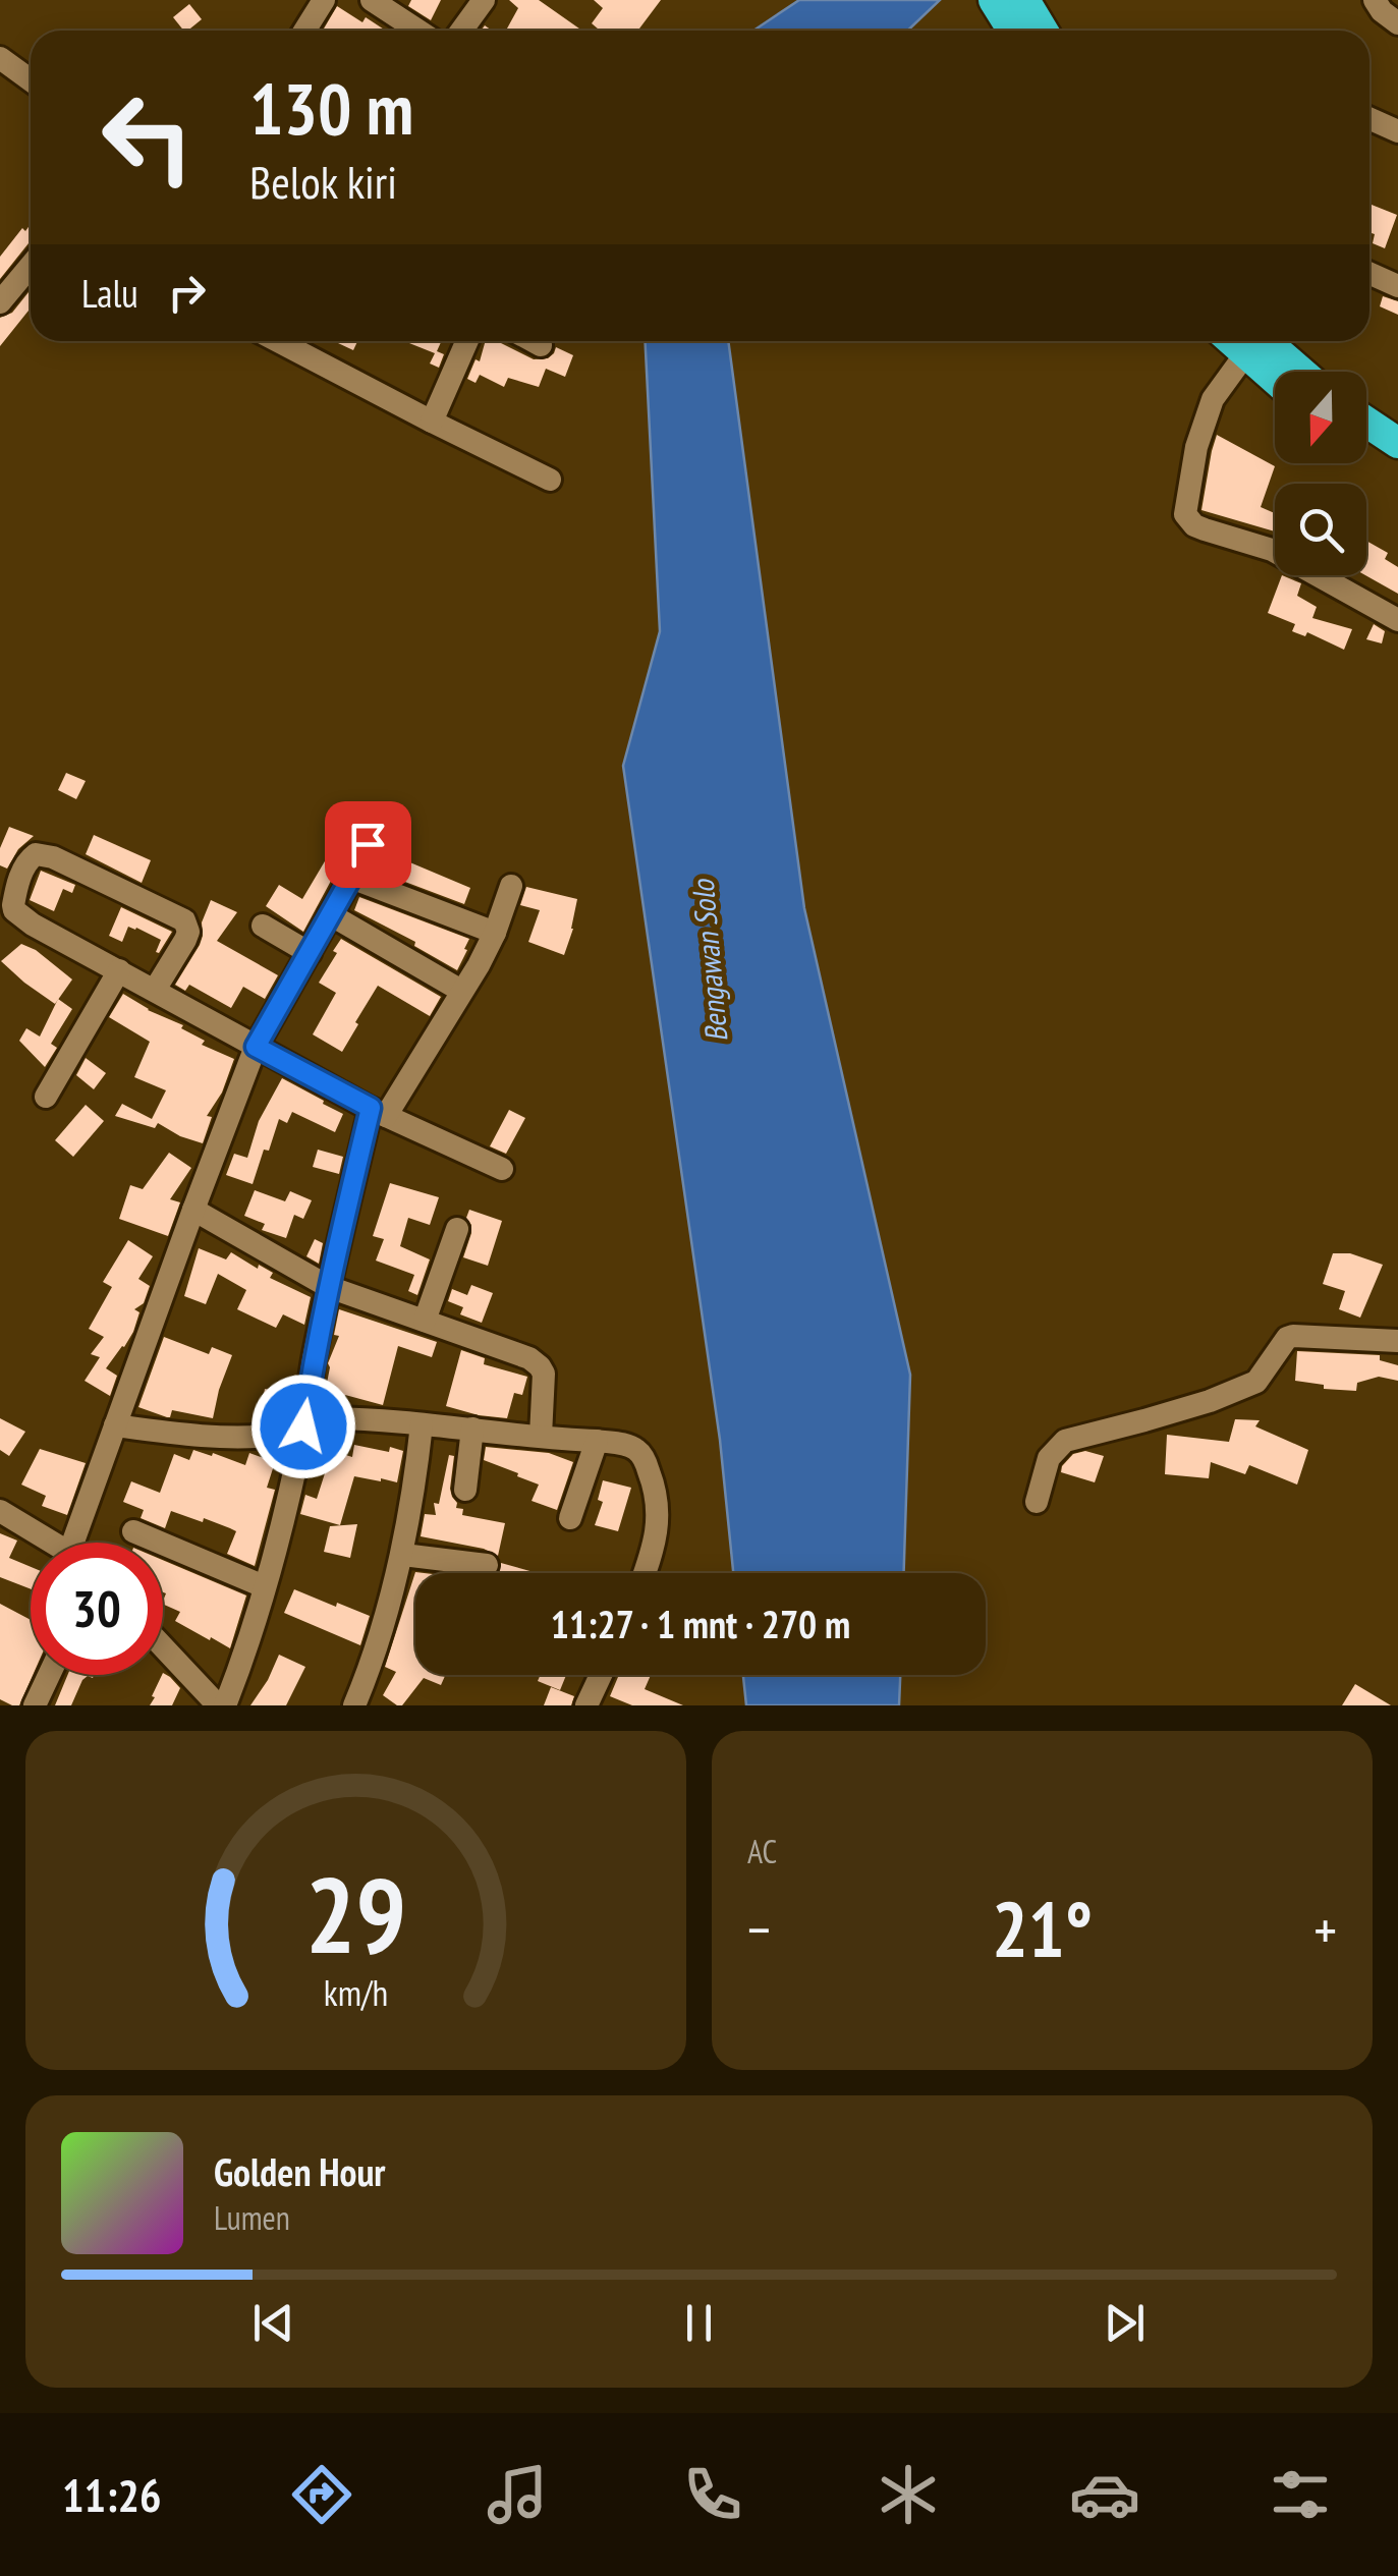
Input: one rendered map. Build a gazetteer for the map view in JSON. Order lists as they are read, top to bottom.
{
  "water": ["Bengawan Solo"],
  "north": "bottom",
  "page": {
    "turn": ["130 m", "Belok kiri"],
    "then": "Lalu",
    "limit": "30",
    "trip": "11:27 · 1 mnt · 270 m",
    "tile": "AC",
    "heat": ["−", "21°", "+"],
    "song": ["Golden Hour", "Lumen"],
    "tabs": "11:26",
    "gauge": ["29", "km/h"]
  }
}
